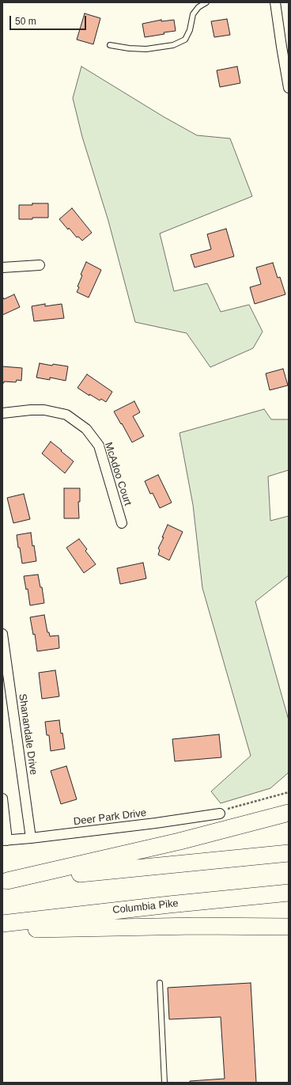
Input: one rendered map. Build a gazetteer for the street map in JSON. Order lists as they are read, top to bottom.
{
  "streets": {
    "highway": ["Columbia Pike"],
    "street": ["McAdoo Court", "Shanandale Drive", "Deer Park Drive"]
  },
  "crossings": [
    ["Shanandale Drive", "Deer Park Drive"]
  ],
  "scale_bar": "50 m"
}
